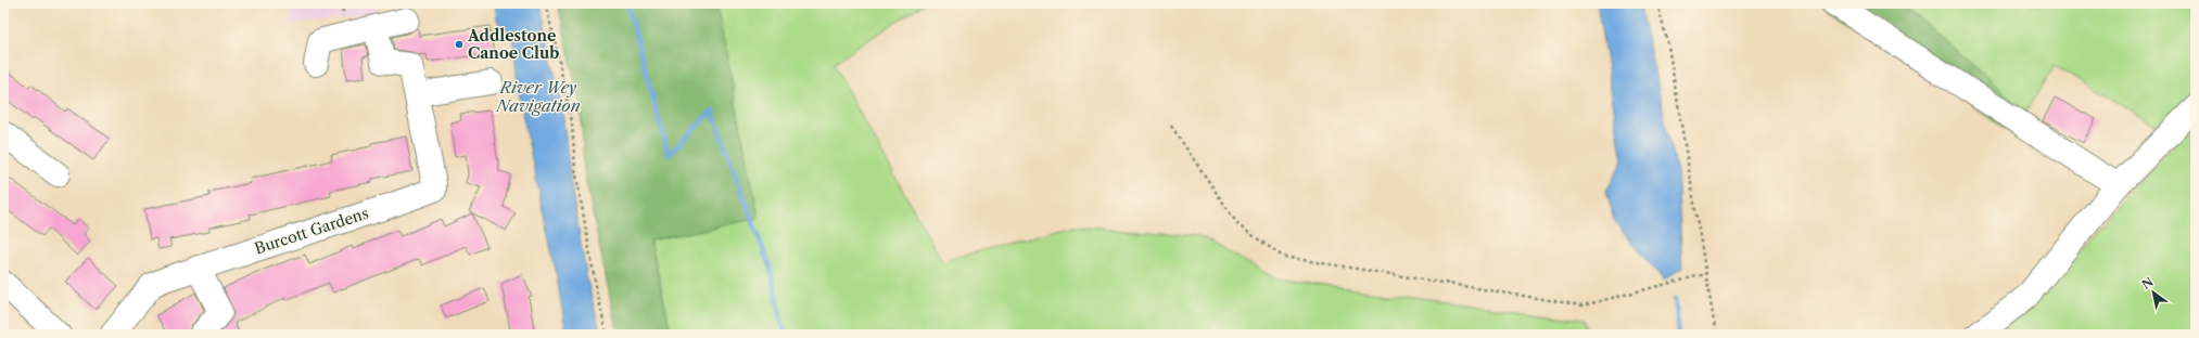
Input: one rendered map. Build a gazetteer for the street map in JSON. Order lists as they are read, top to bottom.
{
  "streets": {
    "street": ["Burcott Gardens"]
  },
  "water": ["River Wey Navigation"],
  "places": ["Addlestone Canoe Club"],
  "north": "top left"
}
